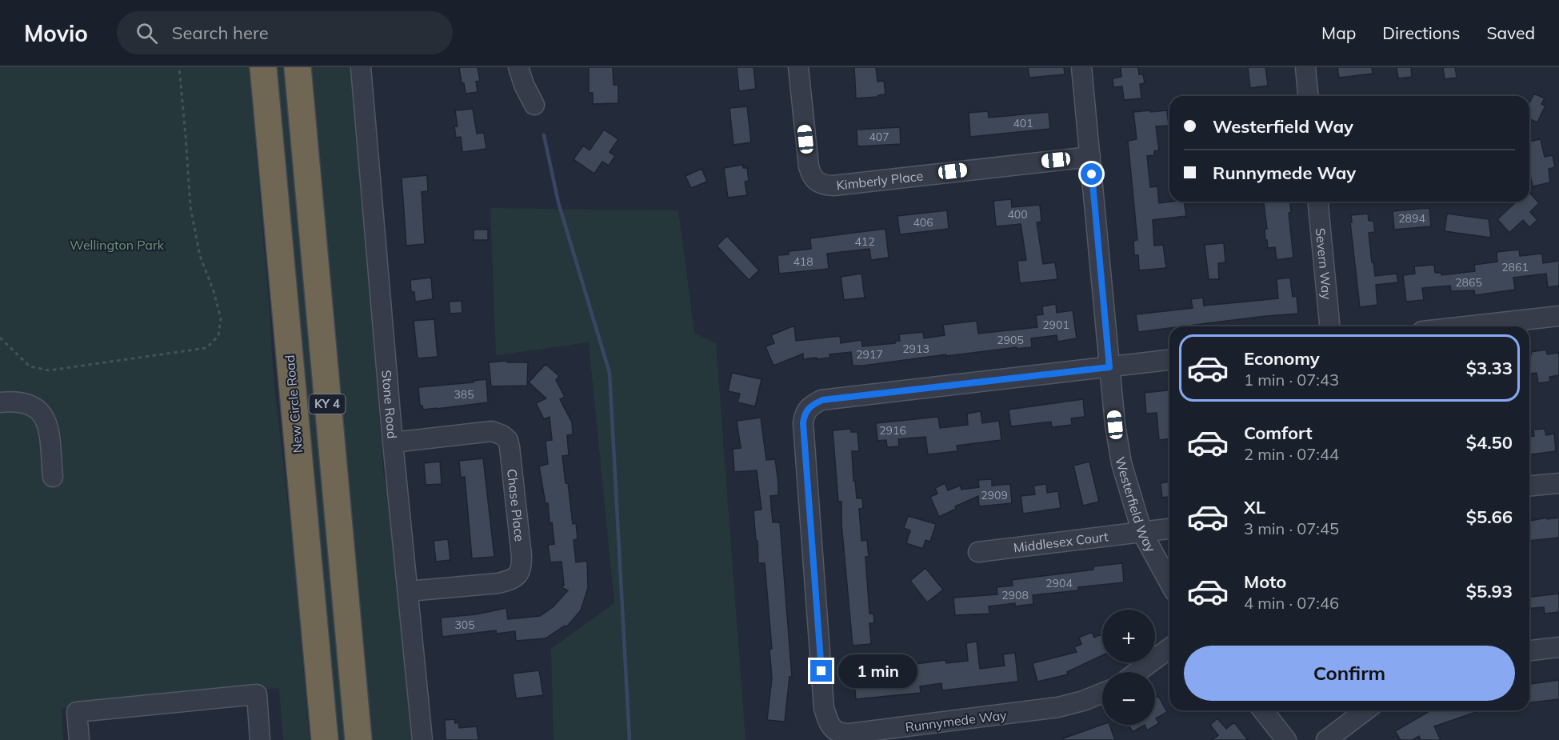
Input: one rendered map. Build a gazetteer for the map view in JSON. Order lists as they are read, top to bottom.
{
  "streets": {
    "highway": ["New Circle Road", "KY 4"],
    "street": [
      "Kimberly Place",
      "Severn Way",
      "Stone Road",
      "Westerfield Way",
      "Chase Place",
      "Middlesex Court",
      "Runnymede Way"
    ]
  },
  "crossings": [
    ["Kimberly Place", "Westerfield Way"],
    ["Stone Road", "Chase Place"],
    ["Westerfield Way", "Middlesex Court"],
    ["Westerfield Way", "Runnymede Way"]
  ],
  "parks": ["Wellington Park"],
  "house_numbers": [
    "401",
    "407",
    "400",
    "2894",
    "406",
    "412",
    "418",
    "2861",
    "2865",
    "2901",
    "2905",
    "2913",
    "2917",
    "385",
    "2916",
    "2909",
    "2904",
    "2908",
    "305"
  ],
  "page": {
    "header": "Movio",
    "search": "Search here",
    "nav": ["Map", "Directions", "Saved"],
    "banner": ["Westerfield Way", "Runnymede Way"],
    "list": [
      {
        "name": "Economy",
        "note": "1 min · 07:43",
        "value": "$3.33"
      },
      {
        "name": "Comfort",
        "note": "2 min · 07:44",
        "value": "$4.50"
      },
      {
        "name": "XL",
        "note": "3 min · 07:45",
        "value": "$5.66"
      },
      {
        "name": "Moto",
        "note": "4 min · 07:46",
        "value": "$5.93"
      }
    ],
    "map_buttons": ["+", "−"],
    "buttons": "Confirm",
    "bubble": "1 min"
  }
}
